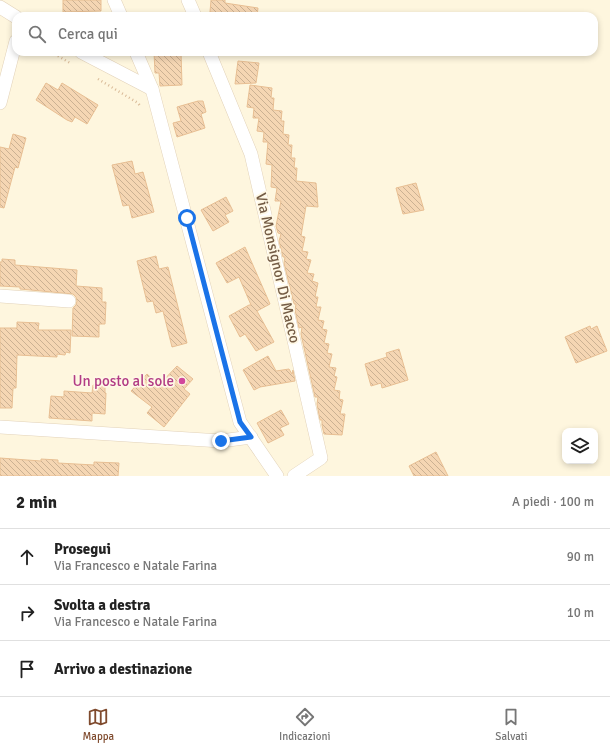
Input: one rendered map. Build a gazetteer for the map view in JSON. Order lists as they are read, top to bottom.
{
  "streets": {
    "street": ["Via Monsignor Di Macco"]
  },
  "places": ["Un posto al sole"],
  "page": {
    "search": "Cerca qui",
    "heading": ["2 min", "A piedi · 100 m"],
    "list": [
      ["Prosegui", "Via Francesco e Natale Farina", "90 m"],
      ["Svolta a destra", "Via Francesco e Natale Farina", "10 m"],
      "Arrivo a destinazione"
    ],
    "nav": ["Mappa", "Indicazioni", "Salvati"]
  }
}
